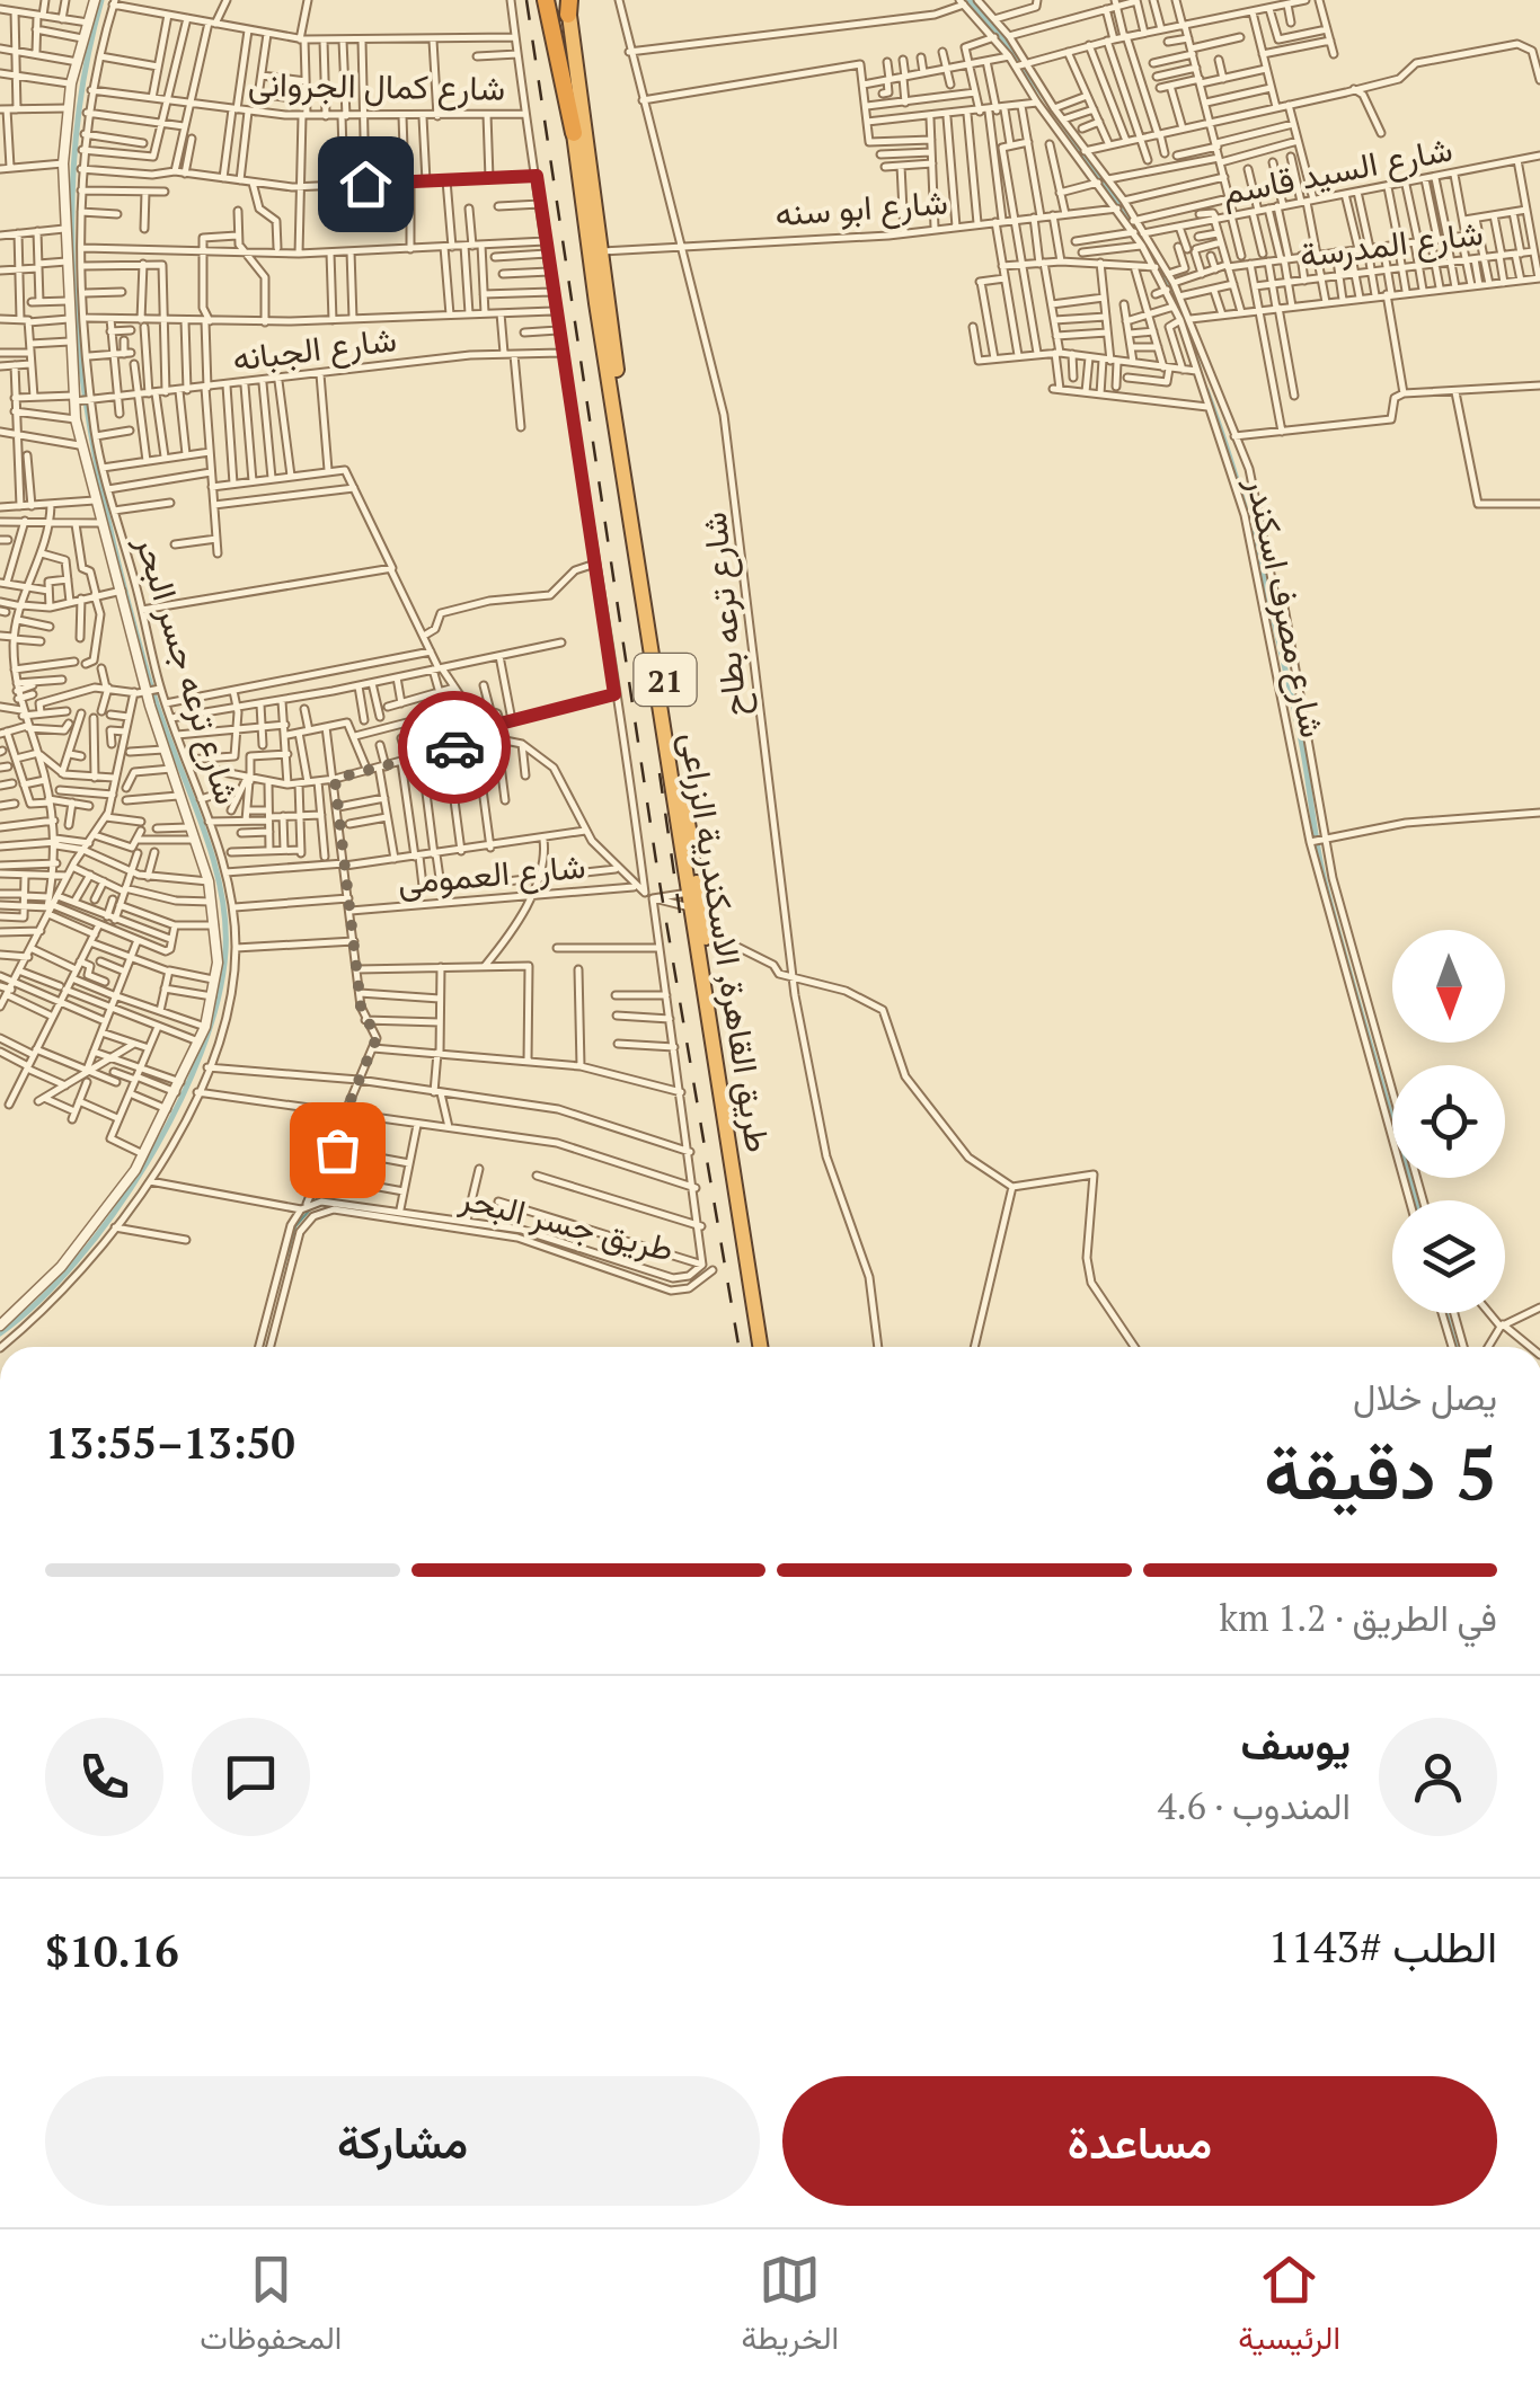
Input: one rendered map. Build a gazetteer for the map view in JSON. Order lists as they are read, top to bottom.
{
  "streets": {
    "highway": ["21", "طريق القاهرة, الاسكندرية الزراعى"],
    "street": [
      "شارع كمال الجروانى",
      "شارع السيد قاسم",
      "شارع ابو سنه",
      "شارع المدرسة",
      "شارع الجبانه",
      "شارع مصرف اسكندر",
      "شارع ترعه بطاح",
      "شارع ترعه جسر البحر",
      "شارع العمومى",
      "طريق جسر البحر"
    ]
  },
  "crossings": [
    ["شارع كمال الجروانى", "شارع ترعه جسر البحر"],
    ["شارع السيد قاسم", "شارع مصرف اسكندر"],
    ["شارع ابو سنه", "شارع مصرف اسكندر"],
    ["شارع ابو سنه", "شارع ترعه بطاح"],
    ["شارع ابو سنه", "طريق القاهرة, الاسكندرية الزراعى"],
    ["شارع الجبانه", "شارع ترعه جسر البحر"],
    ["شارع ترعه جسر البحر", "طريق جسر البحر"]
  ],
  "north": "bottom",
  "page": {
    "heading": ["5 دقيقة", "يصل خلال", "13:50–13:55"],
    "panel": [
      "يوسف",
      "المندوب · 4.6",
      "الطلب #1143",
      "$10.16"
    ],
    "bar": "في الطريق · 1.2 km",
    "buttons": ["مساعدة", "مشاركة"],
    "tabs": ["الرئيسية", "الخريطة", "المحفوظات"]
  }
}
